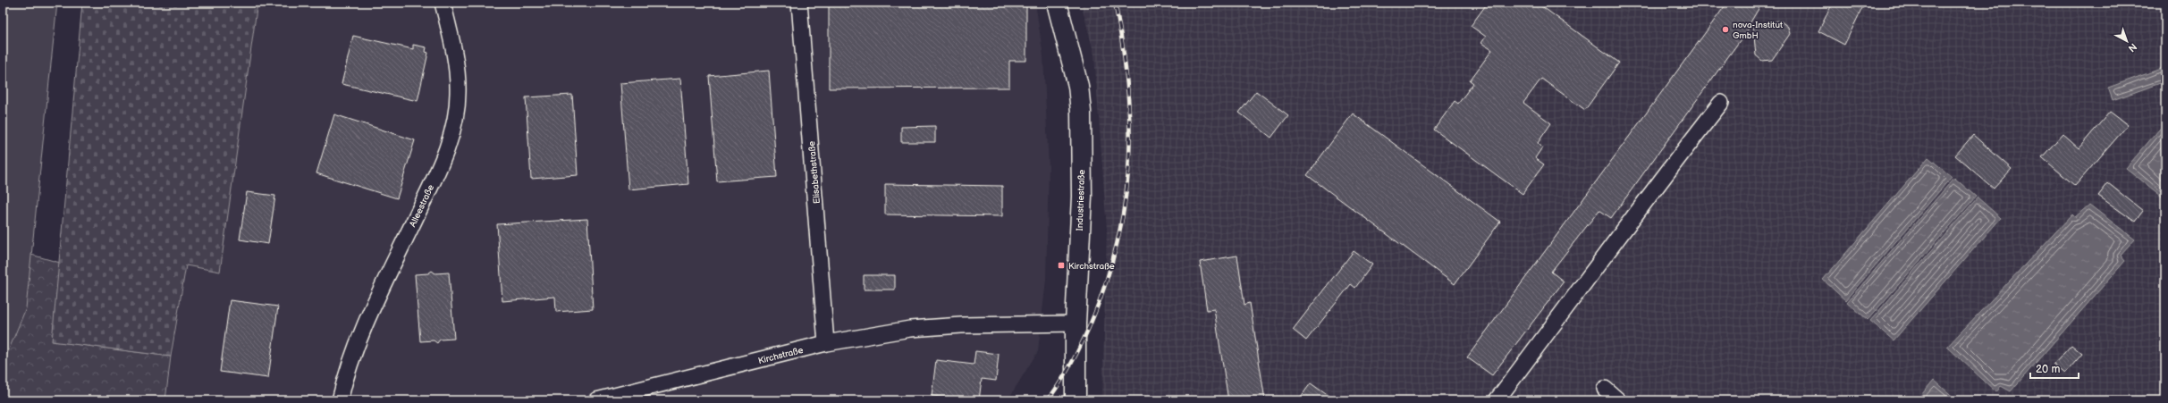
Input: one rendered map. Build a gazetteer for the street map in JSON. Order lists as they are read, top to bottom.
{
  "streets": {
    "main road": ["Industriestraße"],
    "street": ["Elisabethstraße", "Alleestraße", "Kirchstraße"]
  },
  "crossings": [
    ["Elisabethstraße", "Kirchstraße"],
    ["Industriestraße", "Kirchstraße"]
  ],
  "places": {
    "other": ["nova-Institut GmbH"],
    "transit": ["Kirchstraße"]
  },
  "scale_bar": "20 m",
  "north": "bottom right"
}
